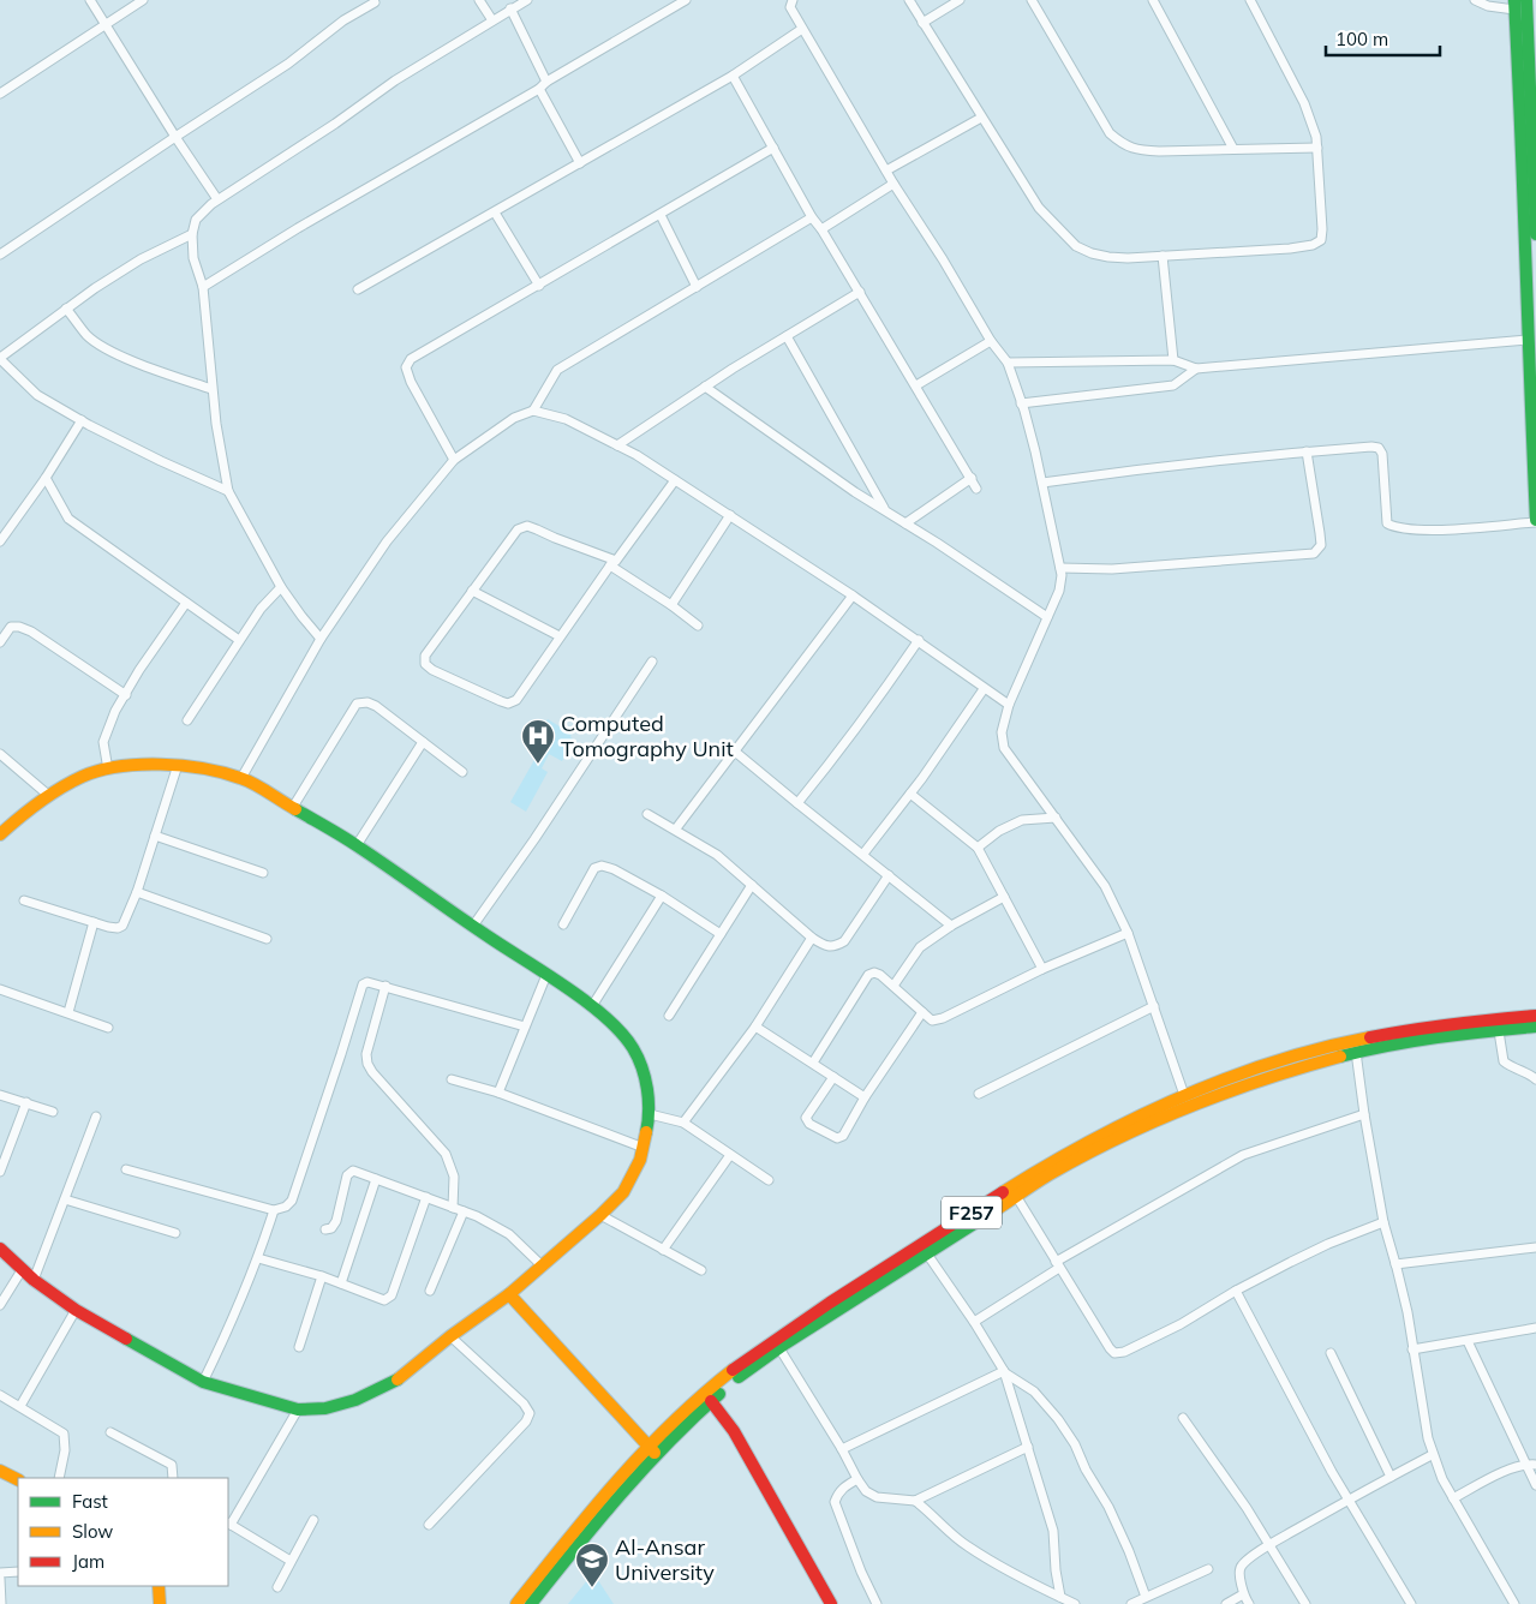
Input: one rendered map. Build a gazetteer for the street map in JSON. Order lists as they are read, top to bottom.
{
  "streets": {
    "street": ["F257"]
  },
  "places": {
    "hospital": ["Computed Tomography Unit"],
    "school or university": ["Al-Ansar University"]
  },
  "legend": ["Fast", "Slow", "Jam"],
  "scale_bar": "100 m"
}
